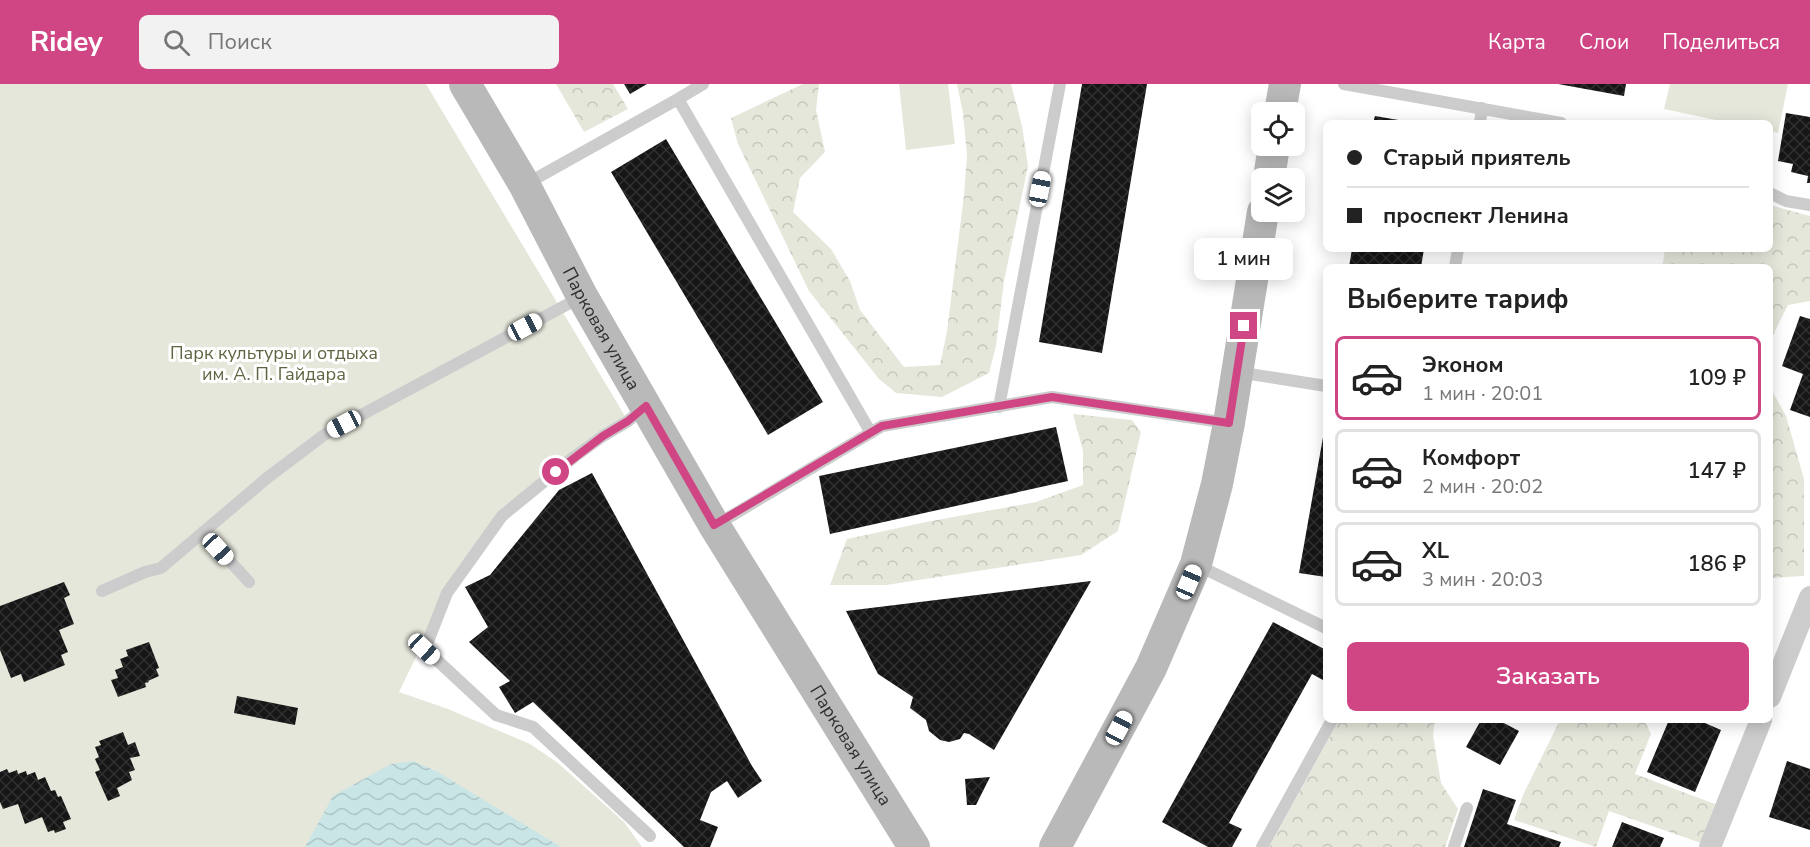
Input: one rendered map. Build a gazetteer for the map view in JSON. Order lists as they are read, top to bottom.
{
  "streets": {
    "street": ["Парковая улица"]
  },
  "parks": ["Парк культуры и отдыха им. А. П. Гайдара"],
  "page": {
    "header": "Ridey",
    "search": "Поиск",
    "nav": ["Карта", "Слои", "Поделиться"],
    "banner": ["Старый приятель", "проспект Ленина"],
    "bubble": "1 мин",
    "heading": "Выберите тариф",
    "list": [
      {
        "name": "Эконом",
        "note": "1 мин · 20:01",
        "value": "109 ₽"
      },
      {
        "name": "Комфорт",
        "note": "2 мин · 20:02",
        "value": "147 ₽"
      },
      {
        "name": "XL",
        "note": "3 мин · 20:03",
        "value": "186 ₽"
      }
    ],
    "buttons": "Заказать"
  }
}
